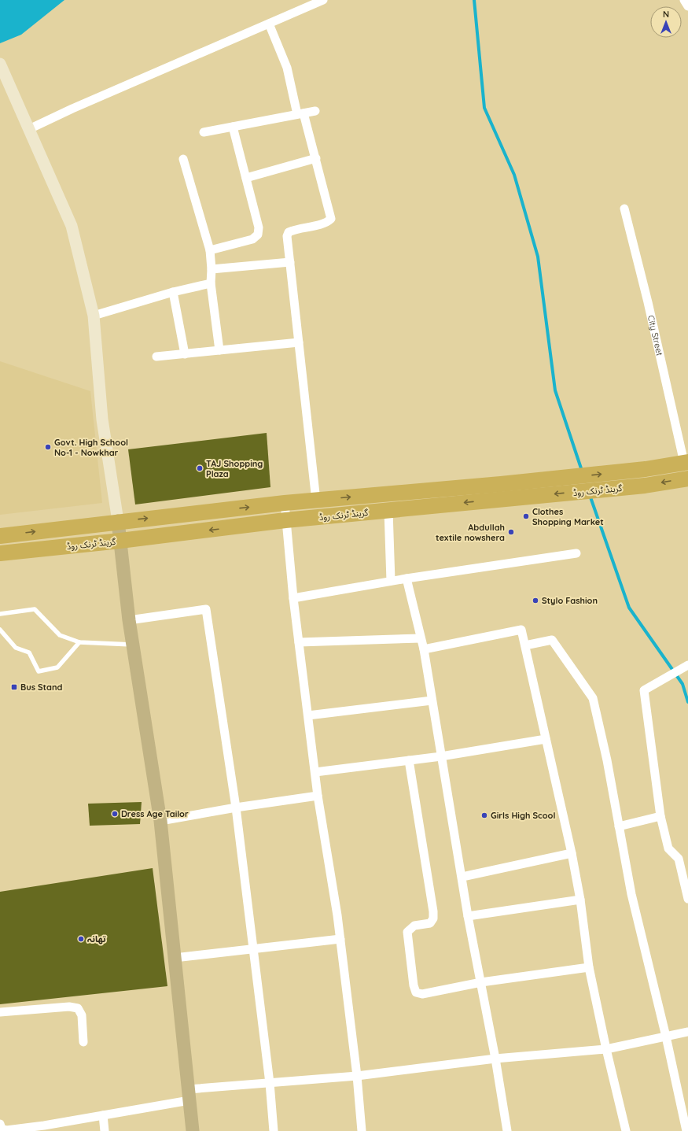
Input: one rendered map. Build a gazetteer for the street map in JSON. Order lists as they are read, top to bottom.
{
  "streets": {
    "highway": ["گرینڈ ٹرنک روڈ"],
    "street": ["City Street"]
  },
  "crossings": [
    ["City Street", "گرینڈ ٹرنک روڈ"]
  ],
  "places": {
    "other": [
      "Govt. High School No-1 - Nowkhar",
      "TAJ Shopping Plaza",
      "Clothes Shopping Market",
      "Abdullah textile nowshera",
      "Stylo Fashion",
      "Dress Age Tailor",
      "Girls High Scool",
      "تھانہ"
    ],
    "transit": ["Bus Stand"]
  },
  "north": "top"
}
